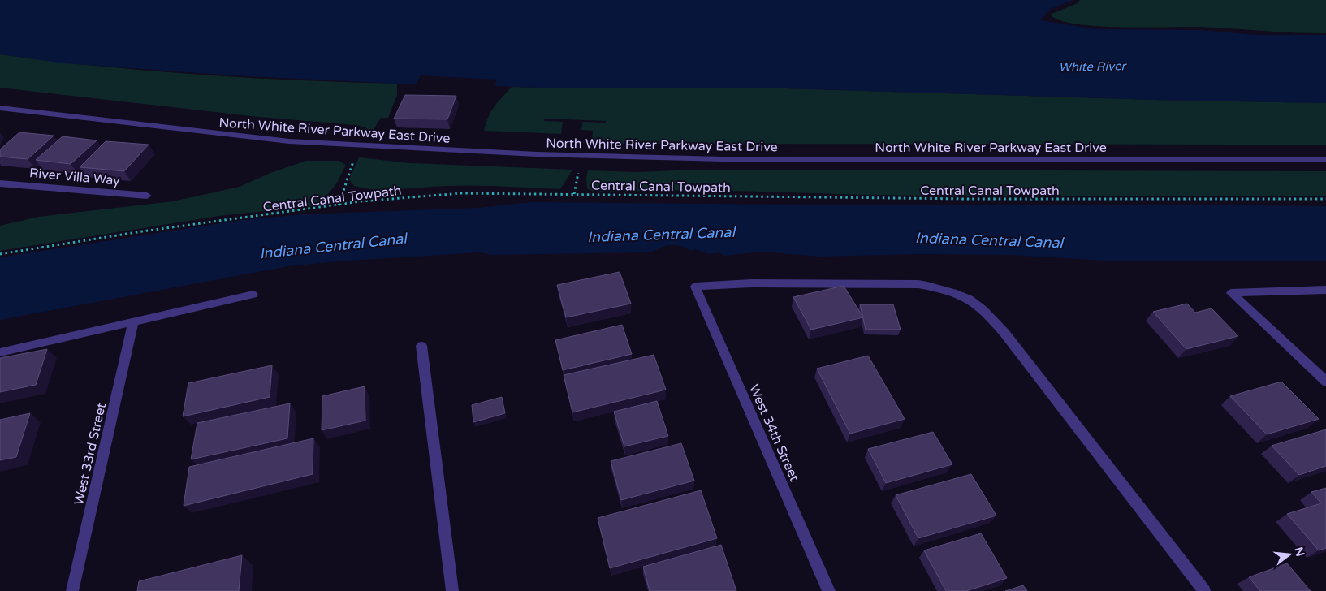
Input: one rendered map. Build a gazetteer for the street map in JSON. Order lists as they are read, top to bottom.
{
  "streets": {
    "street": [
      "North White River Parkway East Drive",
      "River Villa Way",
      "West 34th Street",
      "West 33rd Street"
    ],
    "path": ["Central Canal Towpath"]
  },
  "water": ["White River", "Indiana Central Canal"],
  "north": "right"
}
